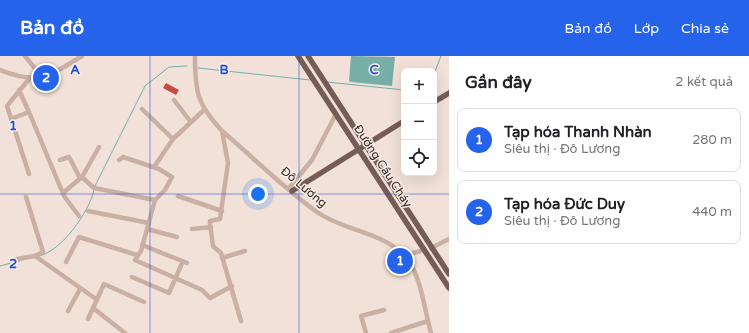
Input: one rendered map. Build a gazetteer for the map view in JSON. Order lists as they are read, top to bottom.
{
  "streets": {
    "main road": ["Đường Cầu Cháy"],
    "street": ["Đô Lương"]
  },
  "page": {
    "header": "Bản đồ",
    "nav": ["Bản đồ", "Lớp", "Chia sẻ"],
    "heading": ["Gần đây", "2 kết quả"],
    "pins": ["2", "1"],
    "map_buttons": ["+", "−"],
    "list": [
      {
        "mark": "1",
        "name": "Tạp hóa Thanh Nhàn",
        "note": "Siêu thị · Đô Lương",
        "value": "280 m"
      },
      {
        "mark": "2",
        "name": "Tạp hóa Đức Duy",
        "note": "Siêu thị · Đô Lương",
        "value": "440 m"
      }
    ]
  },
  "grid": {
    "columns": ["A", "B", "C"],
    "rows": ["1", "2"]
  }
}
